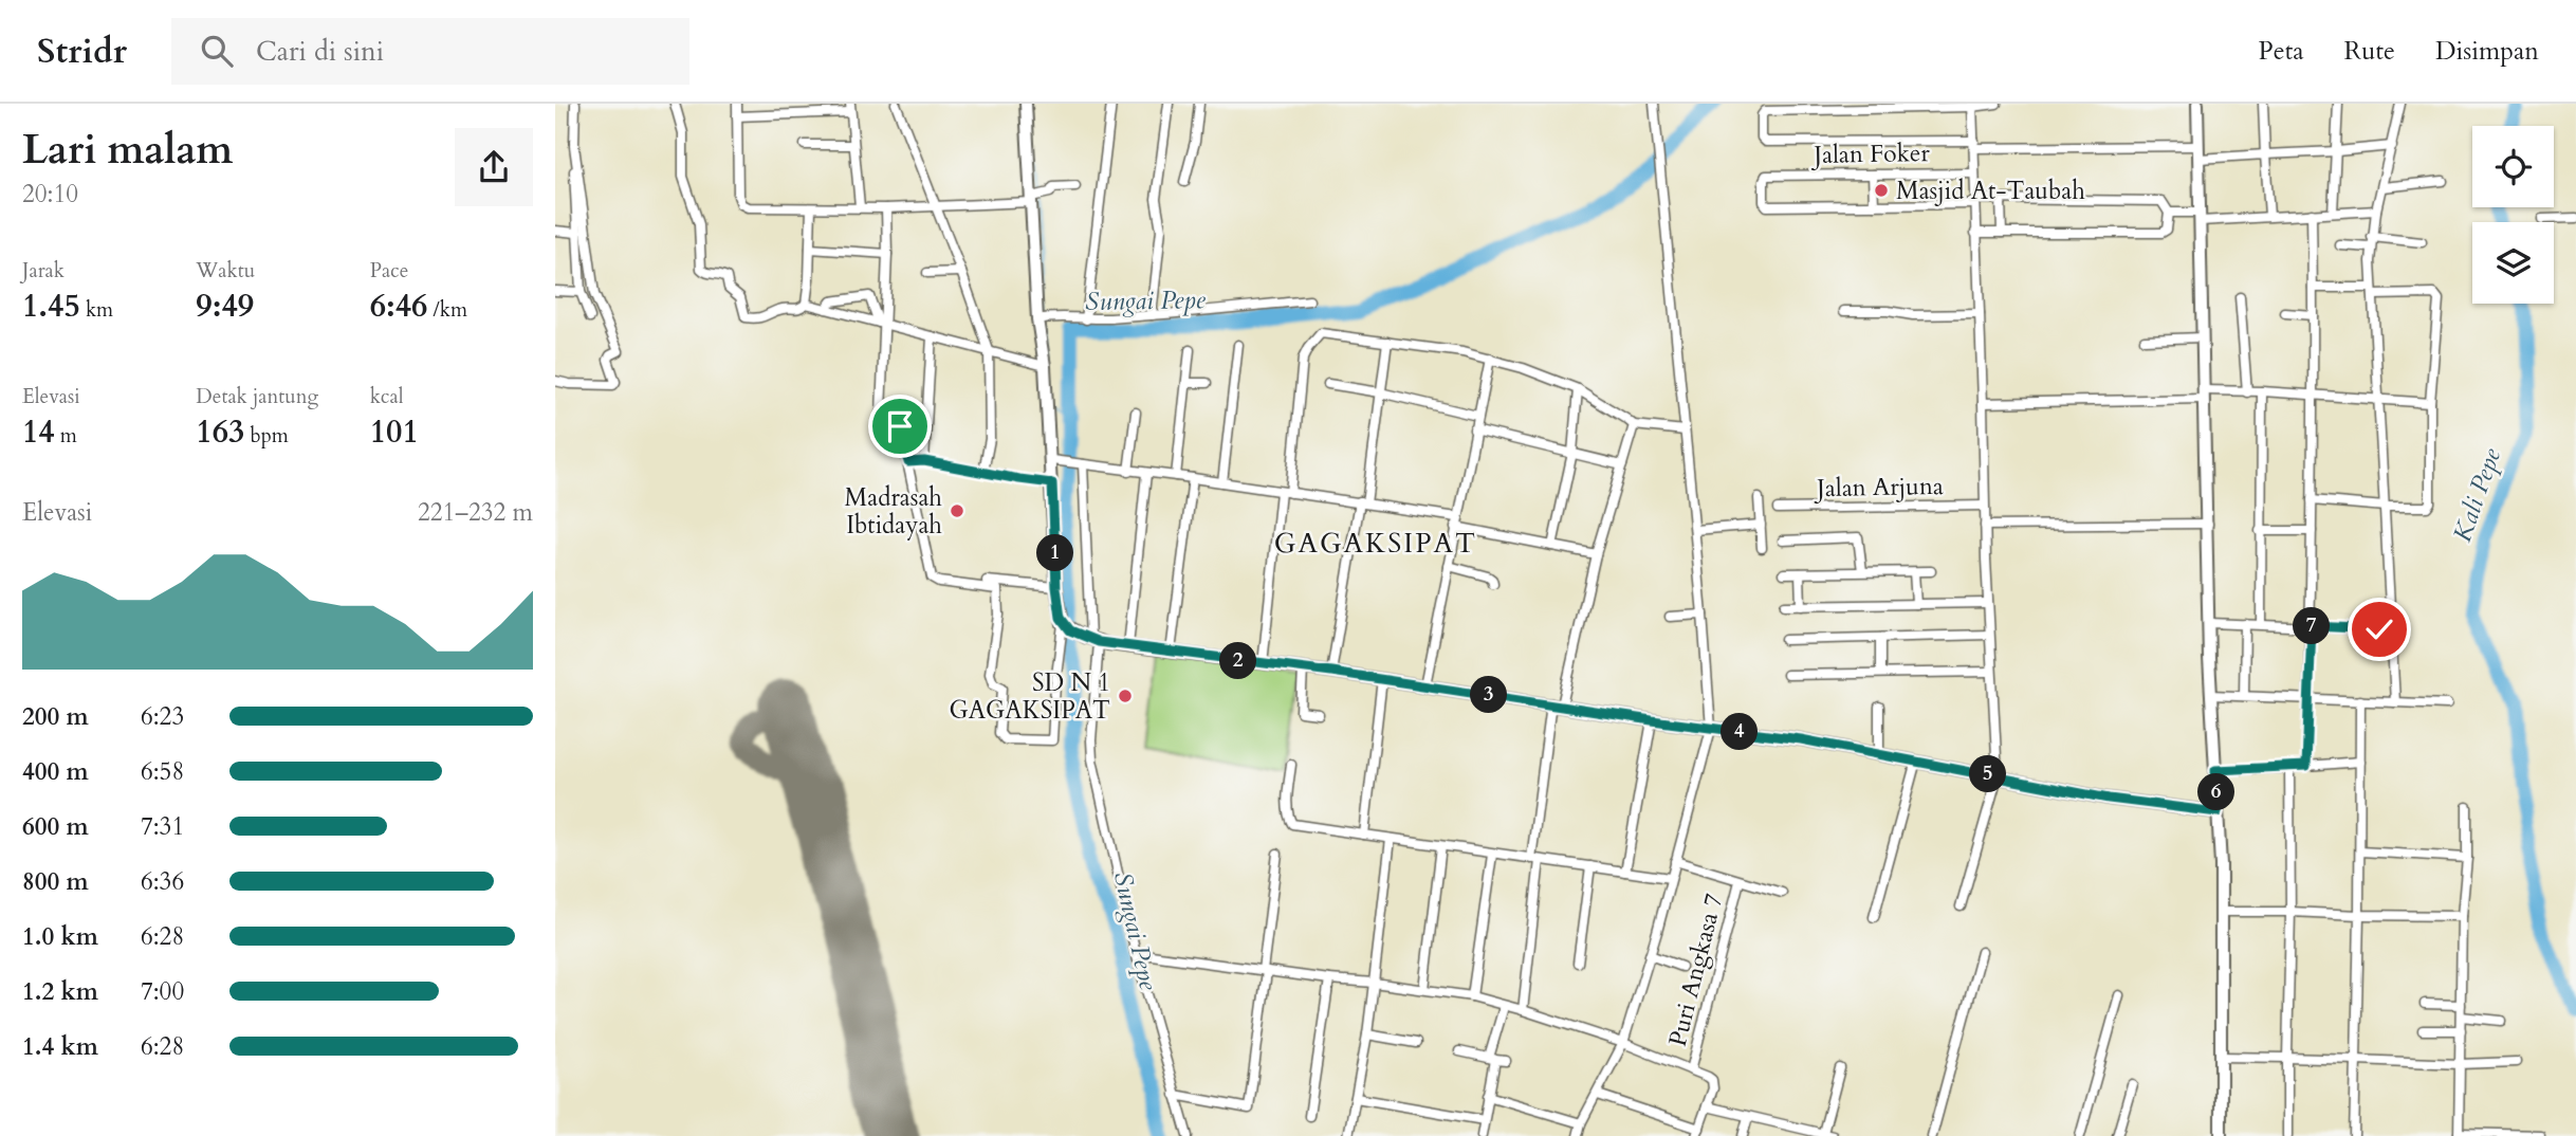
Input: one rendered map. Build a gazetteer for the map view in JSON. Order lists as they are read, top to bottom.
{
  "streets": {
    "street": ["Jalan Foker", "Jalan Arjuna", "Puri Angkasa 7"]
  },
  "districts": ["GAGAKSIPAT"],
  "water": ["Sungai Pepe", "Kali Pepe"],
  "places": ["Masjid At-Taubah", "Madrasah Ibtidayah", "SD N 1 GAGAKSIPAT"],
  "page": {
    "header": "Stridr",
    "search": "Cari di sini",
    "nav": ["Peta", "Rute", "Disimpan"],
    "heading": ["Lari malam", "20:10"],
    "stats": [
      ["Jarak", "1.45 km"],
      ["Waktu", "9:49"],
      ["Pace", "6:46 /km"],
      ["Elevasi", "14 m"],
      ["Detak jantung", "163 bpm"],
      ["kcal", "101"]
    ],
    "chart": ["Elevasi", "221–232 m"],
    "pins": [
      "1",
      "7",
      "2",
      "3",
      "4",
      "5",
      "6"
    ],
    "list": [
      {
        "name": "200 m",
        "note": "6:23"
      },
      {
        "name": "400 m",
        "note": "6:58"
      },
      {
        "name": "600 m",
        "note": "7:31"
      },
      {
        "name": "800 m",
        "note": "6:36"
      },
      {
        "name": "1.0 km",
        "note": "6:28"
      },
      {
        "name": "1.2 km",
        "note": "7:00"
      },
      {
        "name": "1.4 km",
        "note": "6:28"
      }
    ]
  }
}
